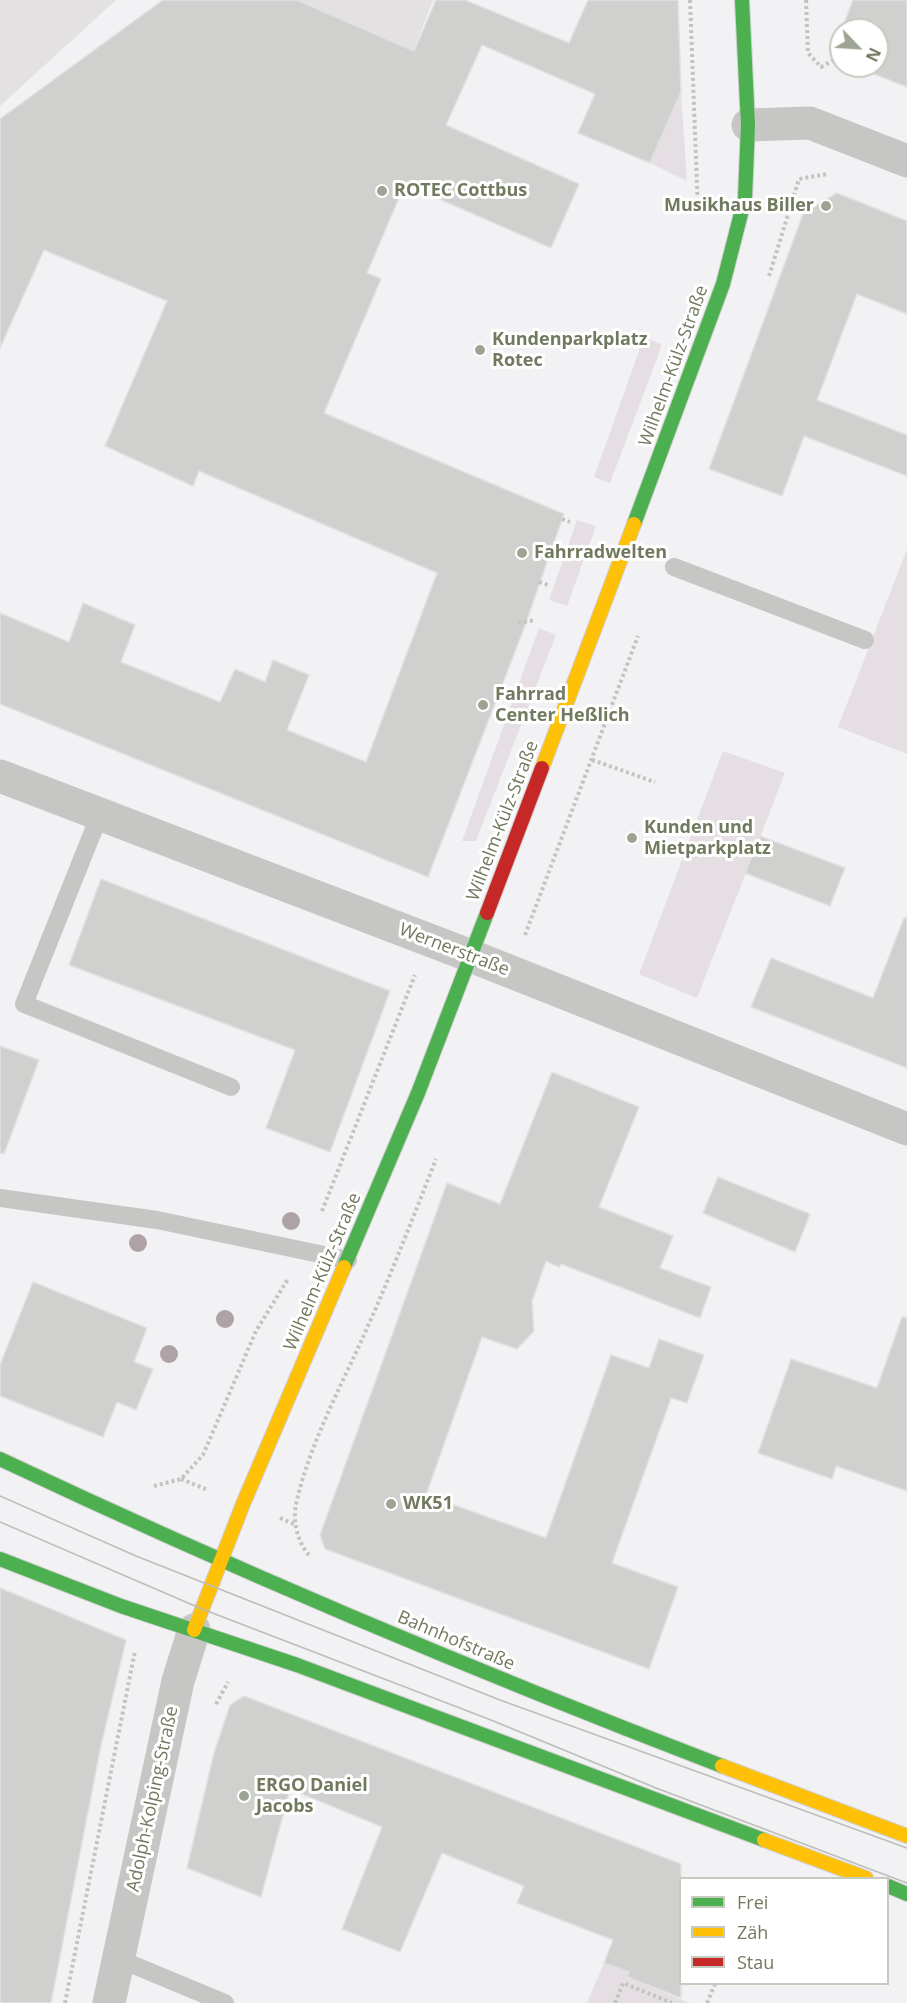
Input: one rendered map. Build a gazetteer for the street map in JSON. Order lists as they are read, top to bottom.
{
  "streets": {
    "main road": ["Wilhelm-Külz-Straße", "Bahnhofstraße", "Adolph-Kolping-Straße"],
    "street": ["Wernerstraße"]
  },
  "crossings": [
    ["Wilhelm-Külz-Straße", "Wernerstraße"],
    ["Wilhelm-Külz-Straße", "Bahnhofstraße"],
    ["Wilhelm-Külz-Straße", "Adolph-Kolping-Straße"]
  ],
  "places": [
    "ROTEC Cottbus",
    "Musikhaus Biller",
    "Kundenparkplatz Rotec",
    "Fahrradwelten",
    "Fahrrad Center Heßlich",
    "Kunden und Mietparkplatz",
    "WK51",
    "ERGO Daniel Jacobs"
  ],
  "legend": ["Frei", "Zäh", "Stau"],
  "north": "bottom right"
}
